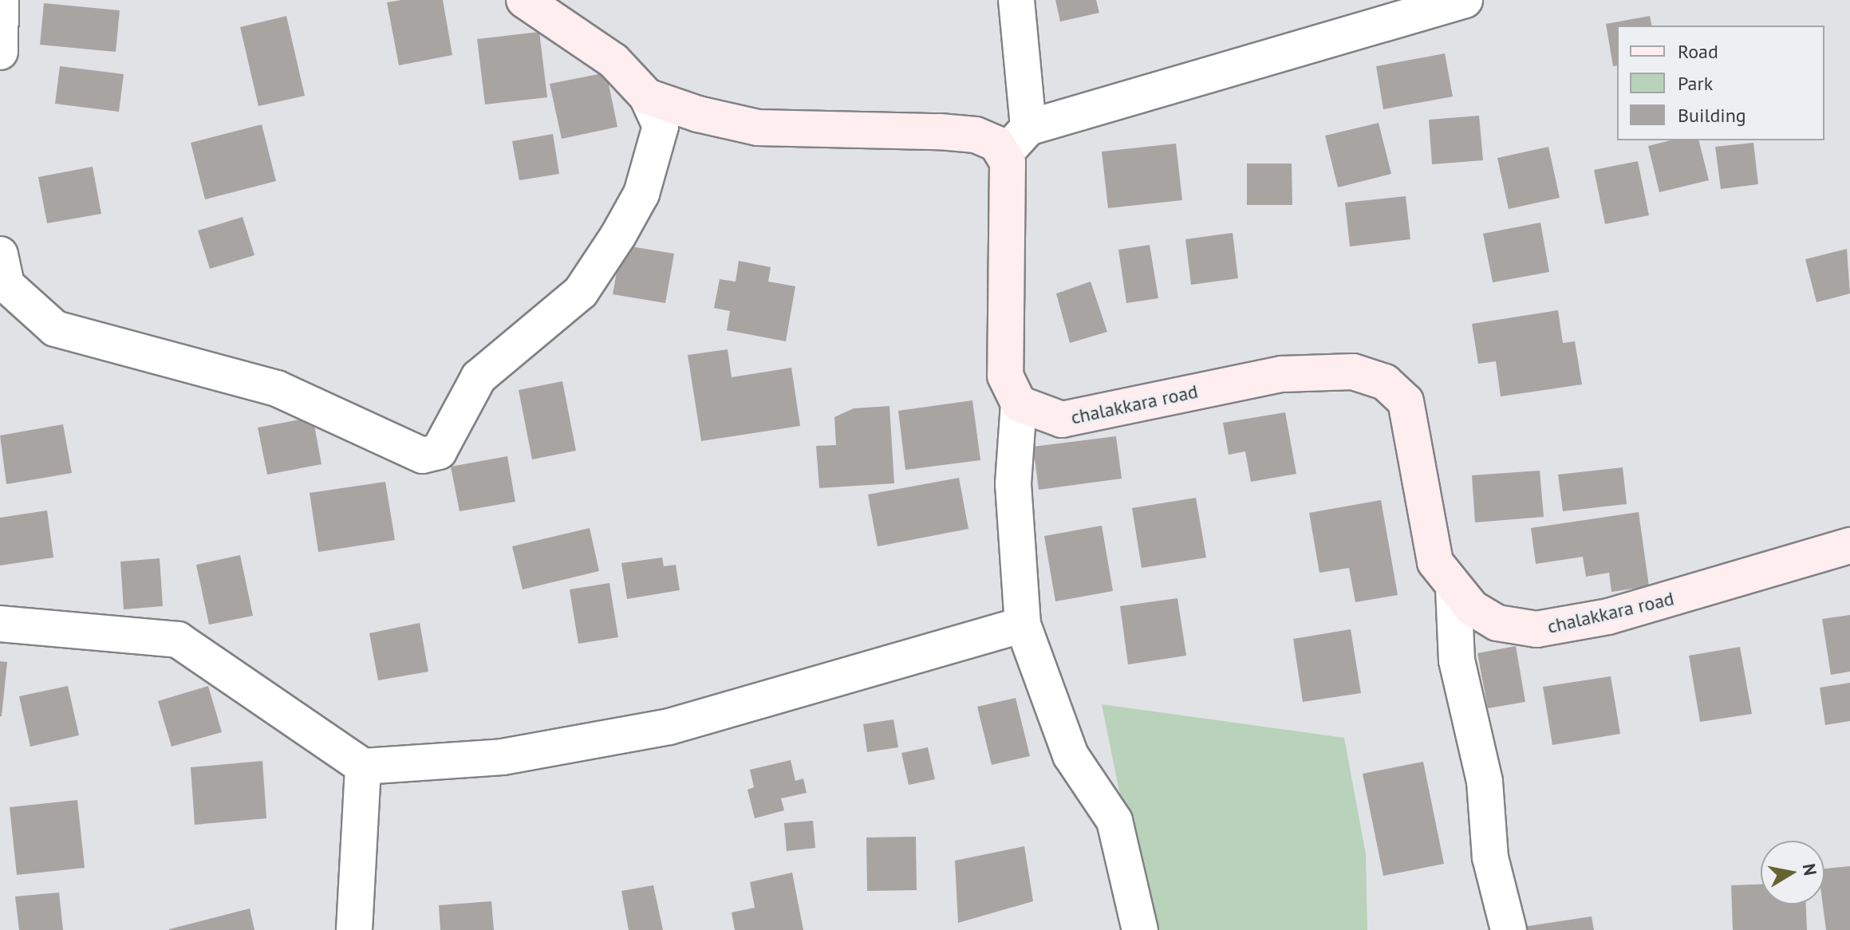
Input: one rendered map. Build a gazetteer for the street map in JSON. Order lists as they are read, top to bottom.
{
  "streets": {
    "main road": ["chalakkara road"]
  },
  "legend": ["Road", "Park", "Building"],
  "north": "right"
}
